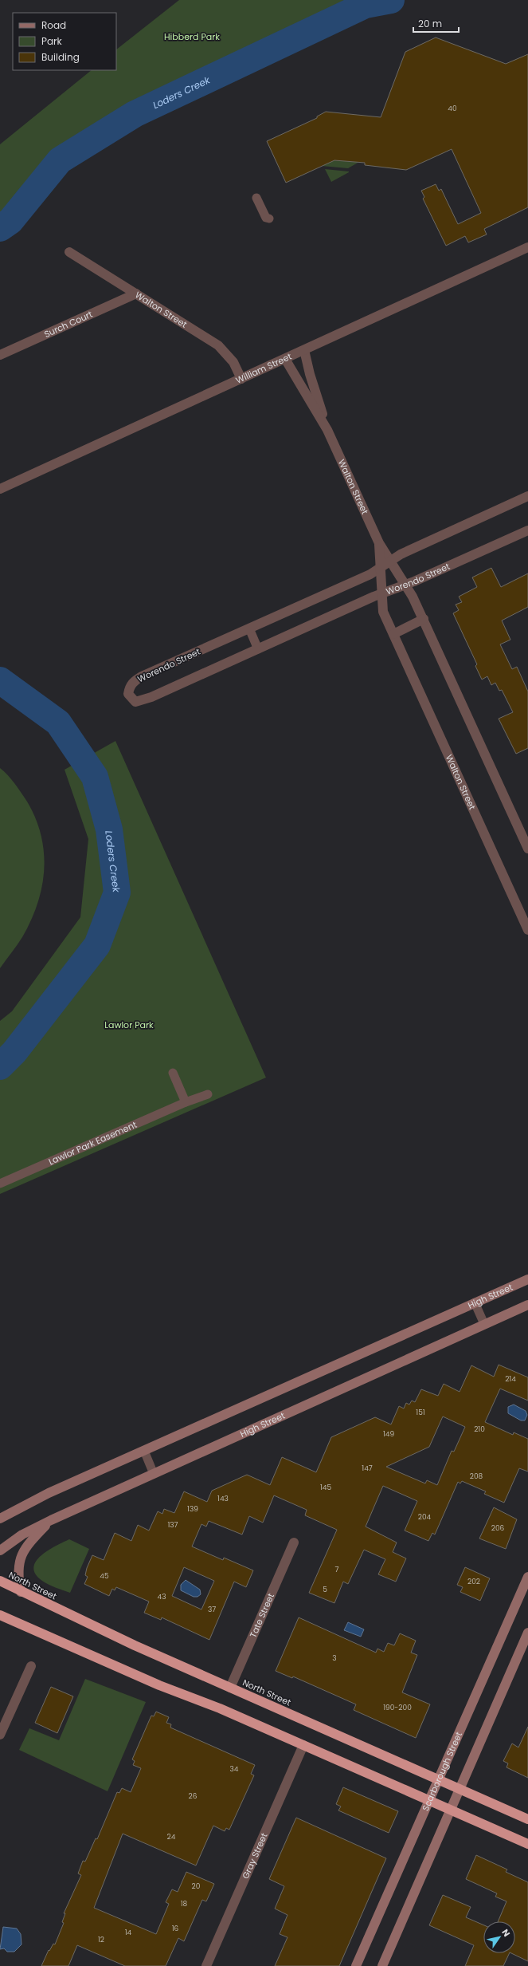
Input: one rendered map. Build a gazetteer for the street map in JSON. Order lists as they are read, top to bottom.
{
  "streets": {
    "highway": ["North Street"],
    "main road": ["High Street", "Scarborough Street"],
    "street": [
      "Walton Street",
      "Surch Court",
      "William Street",
      "Worendo Street",
      "Tate Street",
      "Gray Street"
    ],
    "lane": ["Lawlor Park Easement"]
  },
  "crossings": [
    ["Walton Street", "Surch Court"],
    ["Walton Street", "William Street"],
    ["Walton Street", "Worendo Street"],
    ["North Street", "Tate Street"],
    ["North Street", "Scarborough Street"]
  ],
  "water": ["Loders Creek"],
  "parks": ["Hibberd Park", "Lawlor Park"],
  "house_numbers": [
    "40",
    "214",
    "151",
    "210",
    "149",
    "147",
    "208",
    "145",
    "143",
    "139",
    "204",
    "137",
    "206",
    "7",
    "45",
    "202",
    "5",
    "43",
    "37",
    "3",
    "190-200",
    "34",
    "26",
    "24",
    "20",
    "18",
    "16",
    "14",
    "12"
  ],
  "legend": ["Road", "Park", "Building"],
  "scale_bar": "20 m",
  "north": "top right"
}
